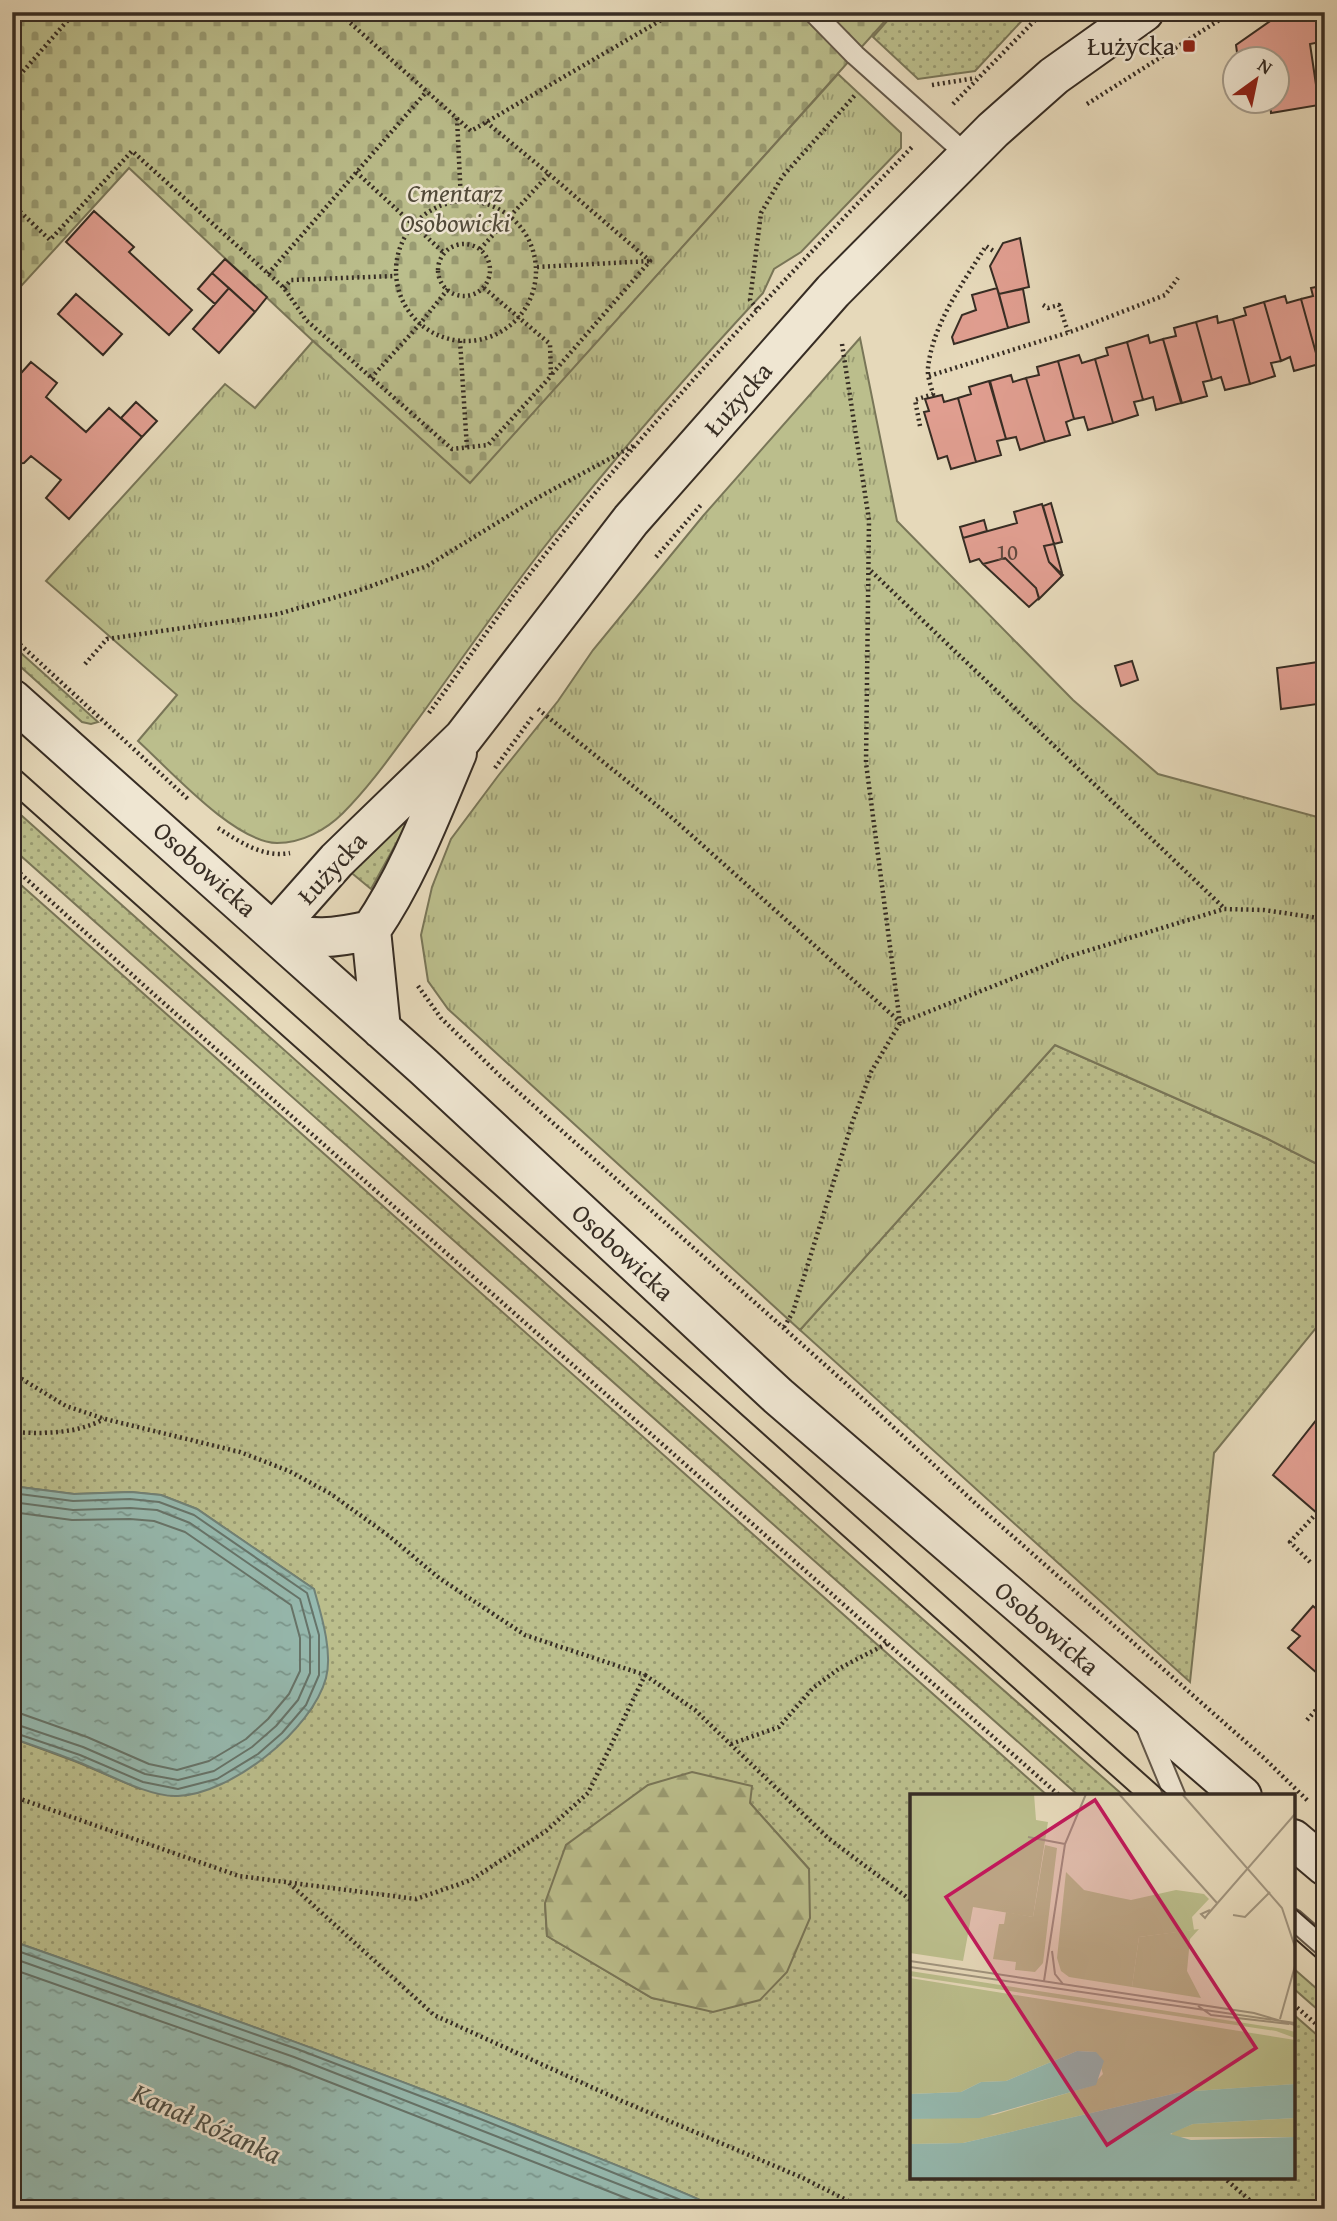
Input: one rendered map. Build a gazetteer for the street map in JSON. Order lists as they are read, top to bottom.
{
  "streets": {
    "street": ["Łużycka", "Osobowicka"]
  },
  "crossings": [
    ["Łużycka", "Osobowicka"]
  ],
  "water": ["Kanał Różanka"],
  "parks": ["Cmentarz Osobowicki"],
  "places": {
    "transit": ["Łużycka"]
  },
  "house_numbers": ["10"],
  "north": "top right"
}
